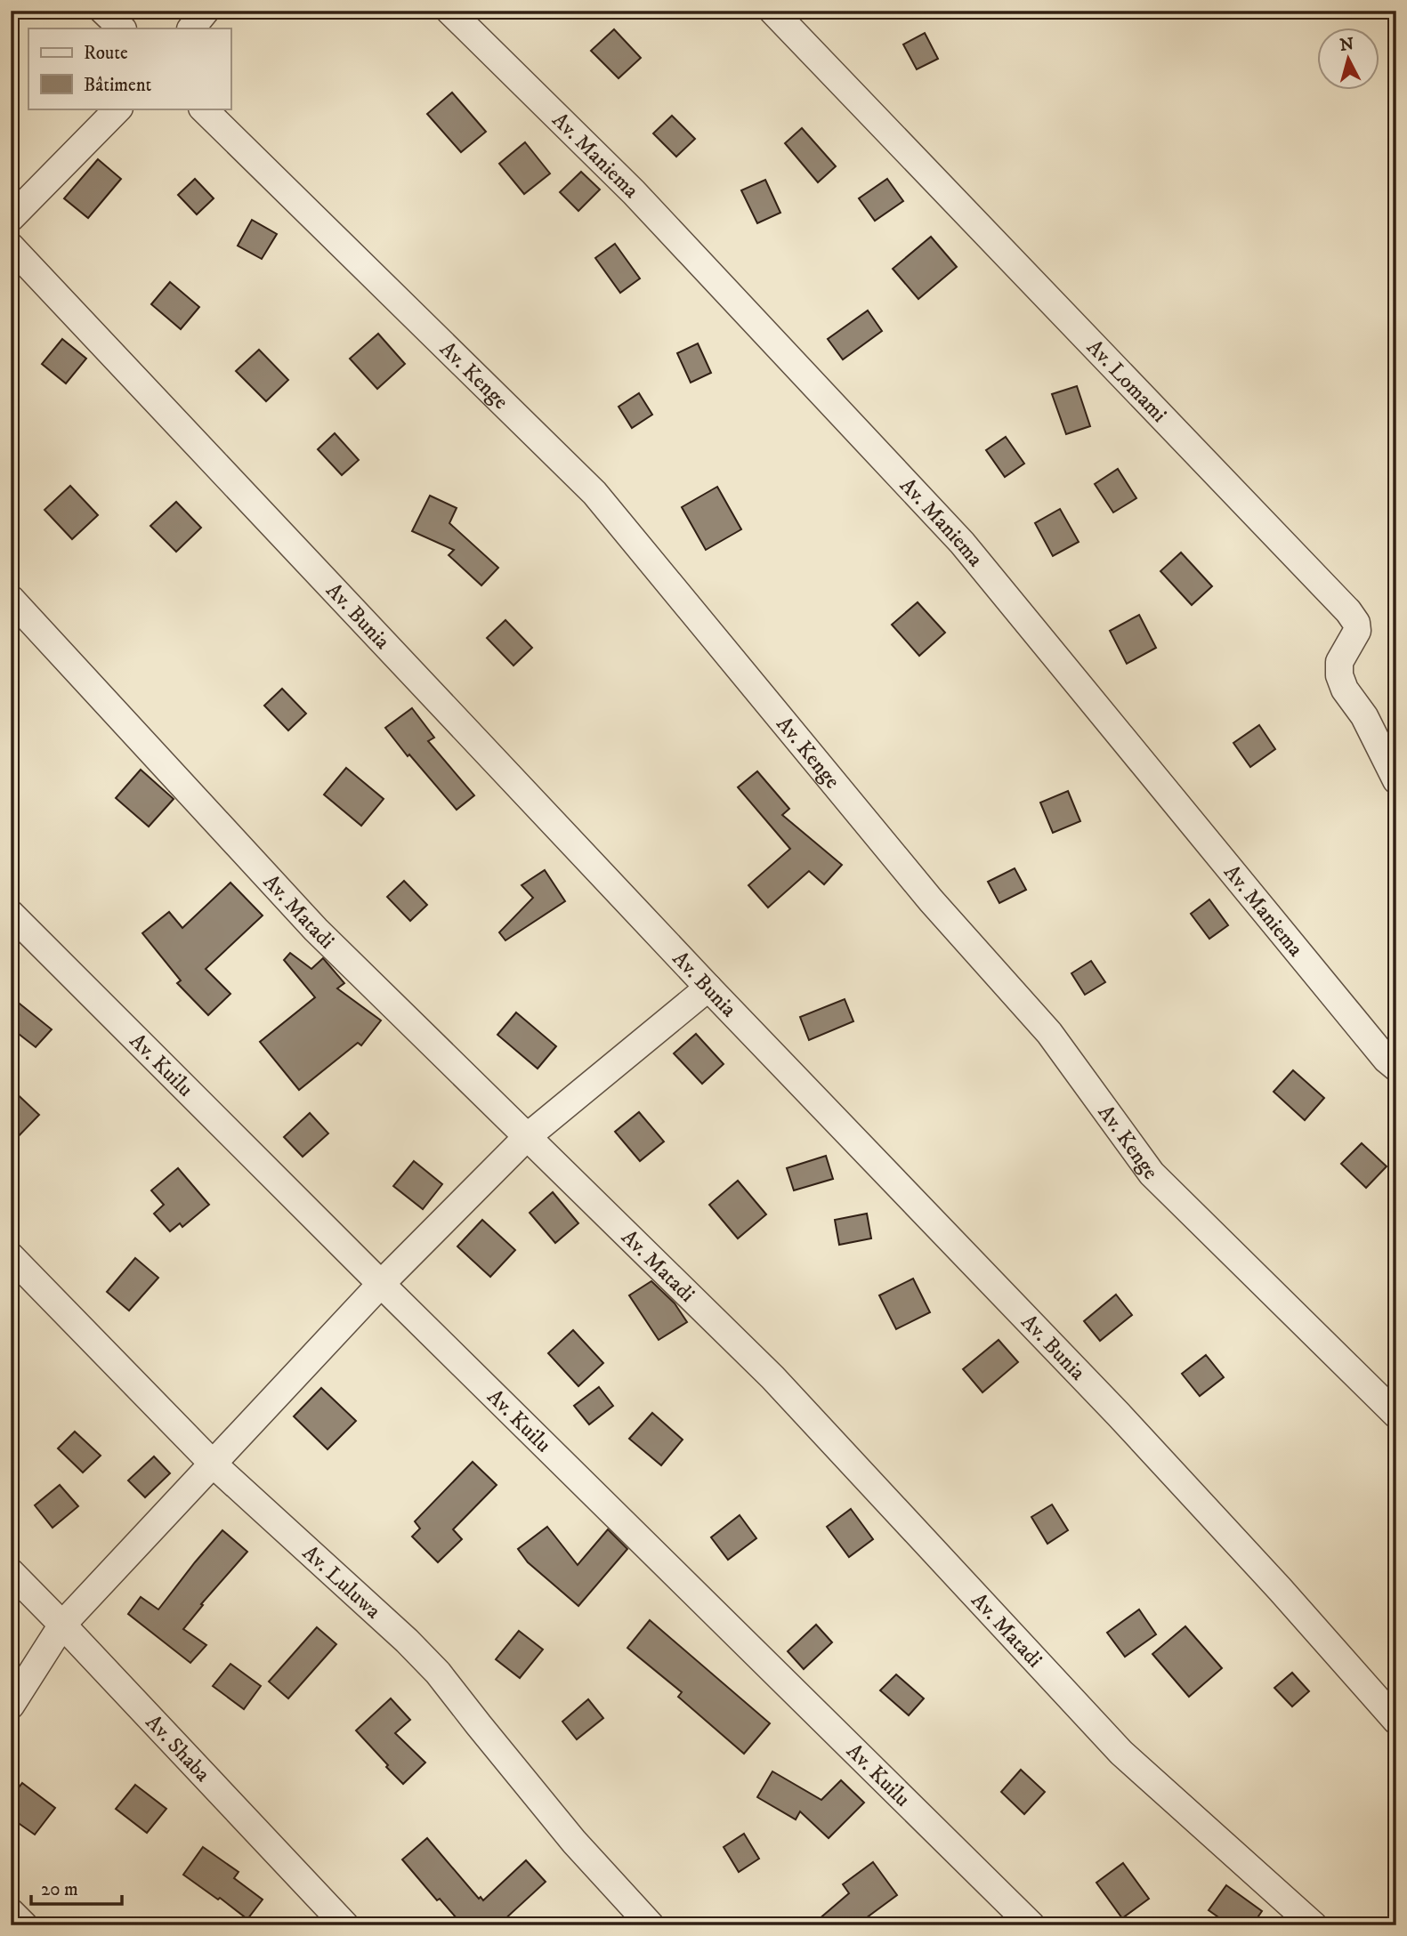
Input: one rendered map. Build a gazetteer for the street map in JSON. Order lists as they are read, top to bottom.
{
  "streets": {
    "street": [
      "Av. Maniema",
      "Av. Kenge",
      "Av. Lomami",
      "Av. Bunia",
      "Av. Matadi",
      "Av. Kuilu",
      "Av. Luluwa",
      "Av. Shaba"
    ]
  },
  "legend": ["Route", "Bâtiment"],
  "scale_bar": "20 m",
  "north": "top"
}
